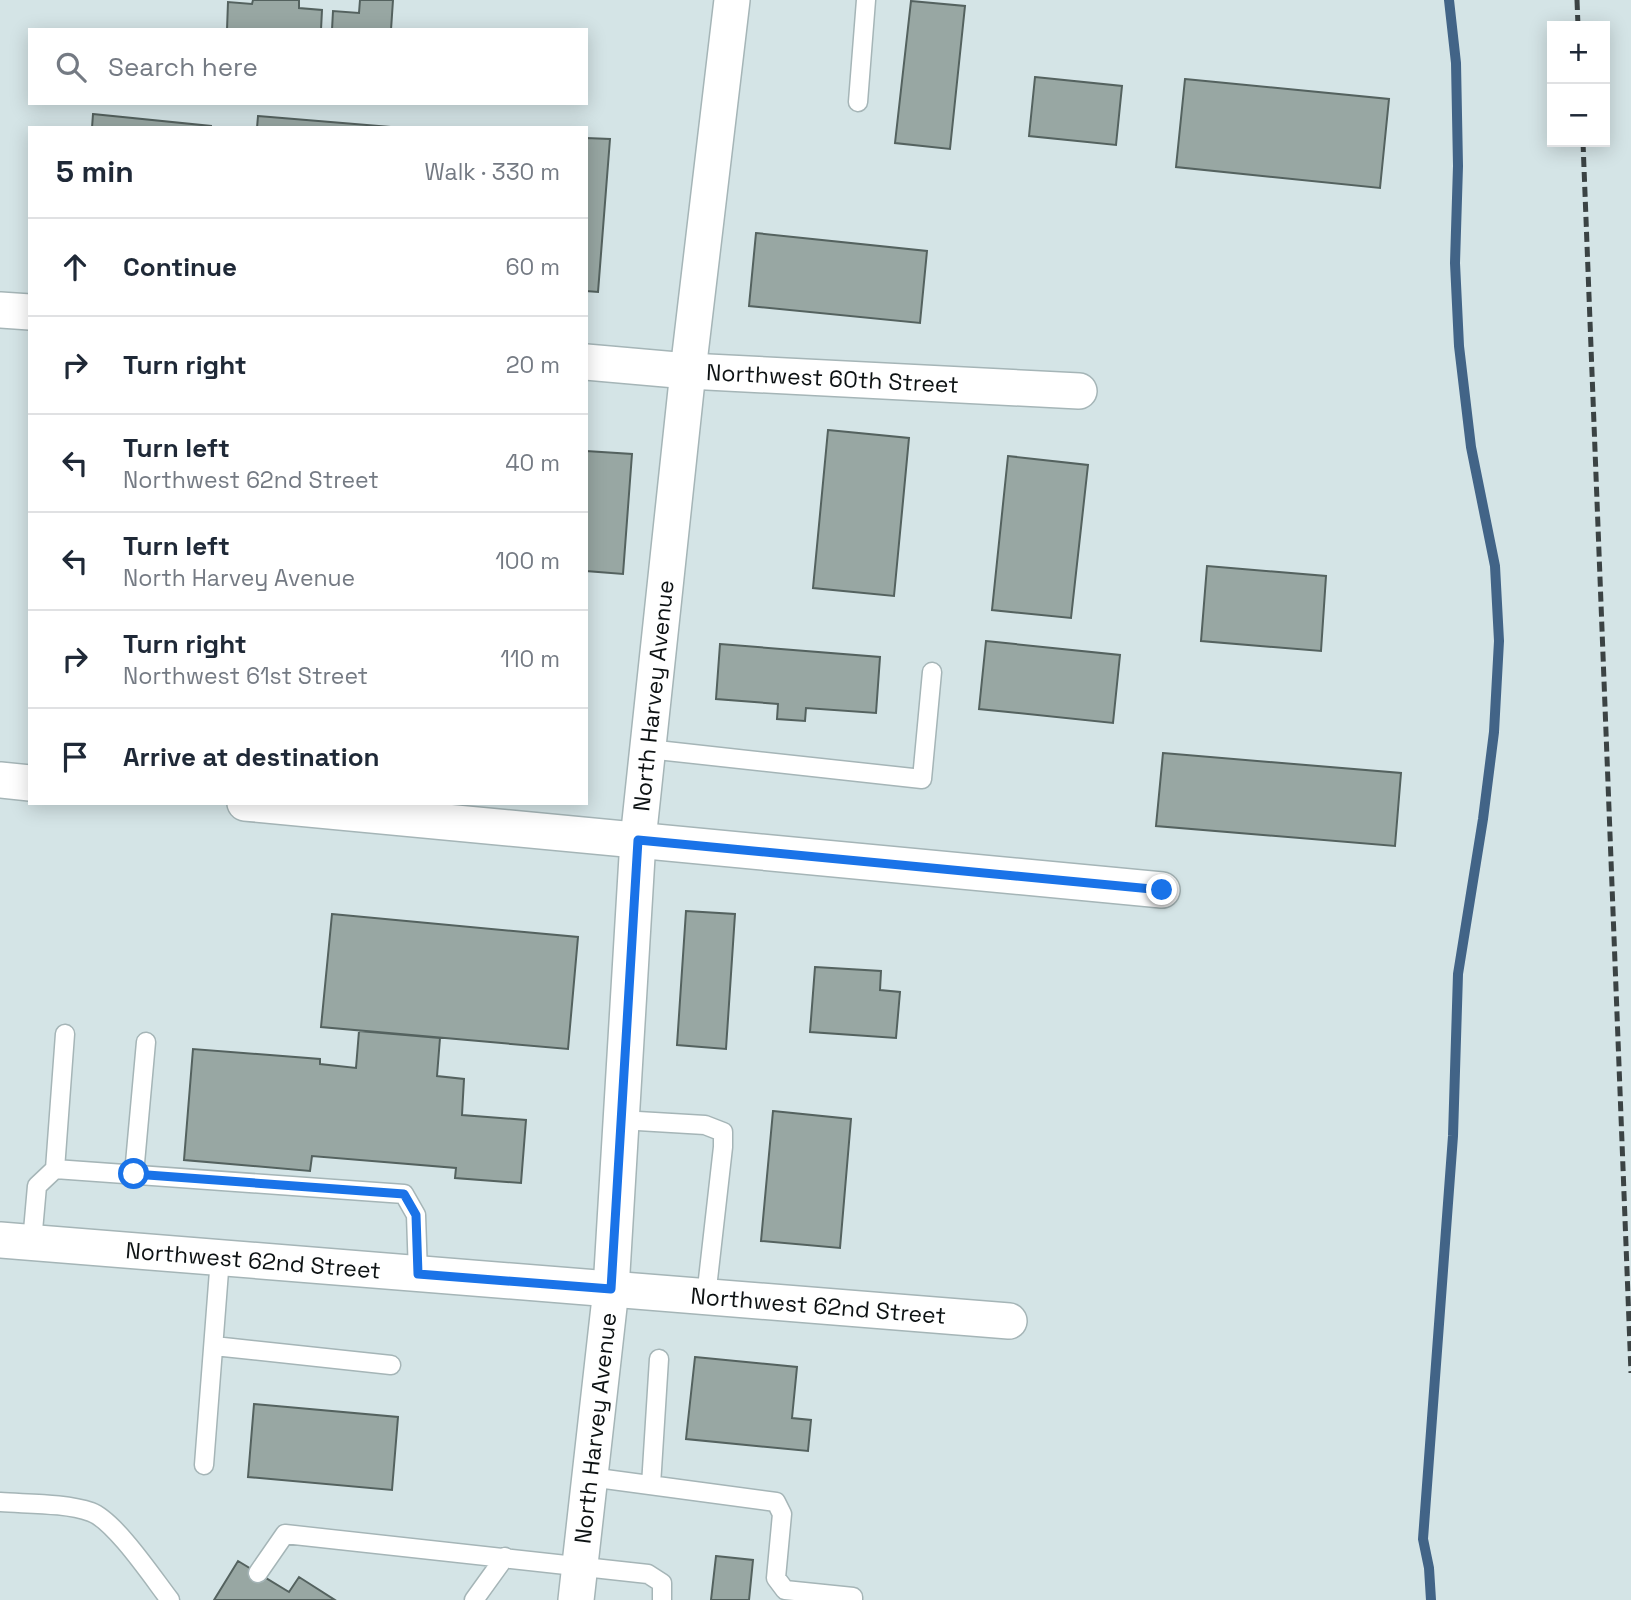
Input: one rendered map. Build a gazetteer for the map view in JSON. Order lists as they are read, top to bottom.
{
  "streets": {
    "street": ["Northwest 60th Street", "North Harvey Avenue", "Northwest 62nd Street"]
  },
  "crossings": [
    ["Northwest 60th Street", "North Harvey Avenue"],
    ["North Harvey Avenue", "Northwest 62nd Street"]
  ],
  "page": {
    "map_buttons": ["+", "−"],
    "search": "Search here",
    "heading": ["5 min", "Walk · 330 m"],
    "list": [
      ["Continue", "60 m"],
      ["Turn right", "20 m"],
      ["Turn left", "Northwest 62nd Street", "40 m"],
      ["Turn left", "North Harvey Avenue", "100 m"],
      ["Turn right", "Northwest 61st Street", "110 m"],
      "Arrive at destination"
    ]
  }
}
